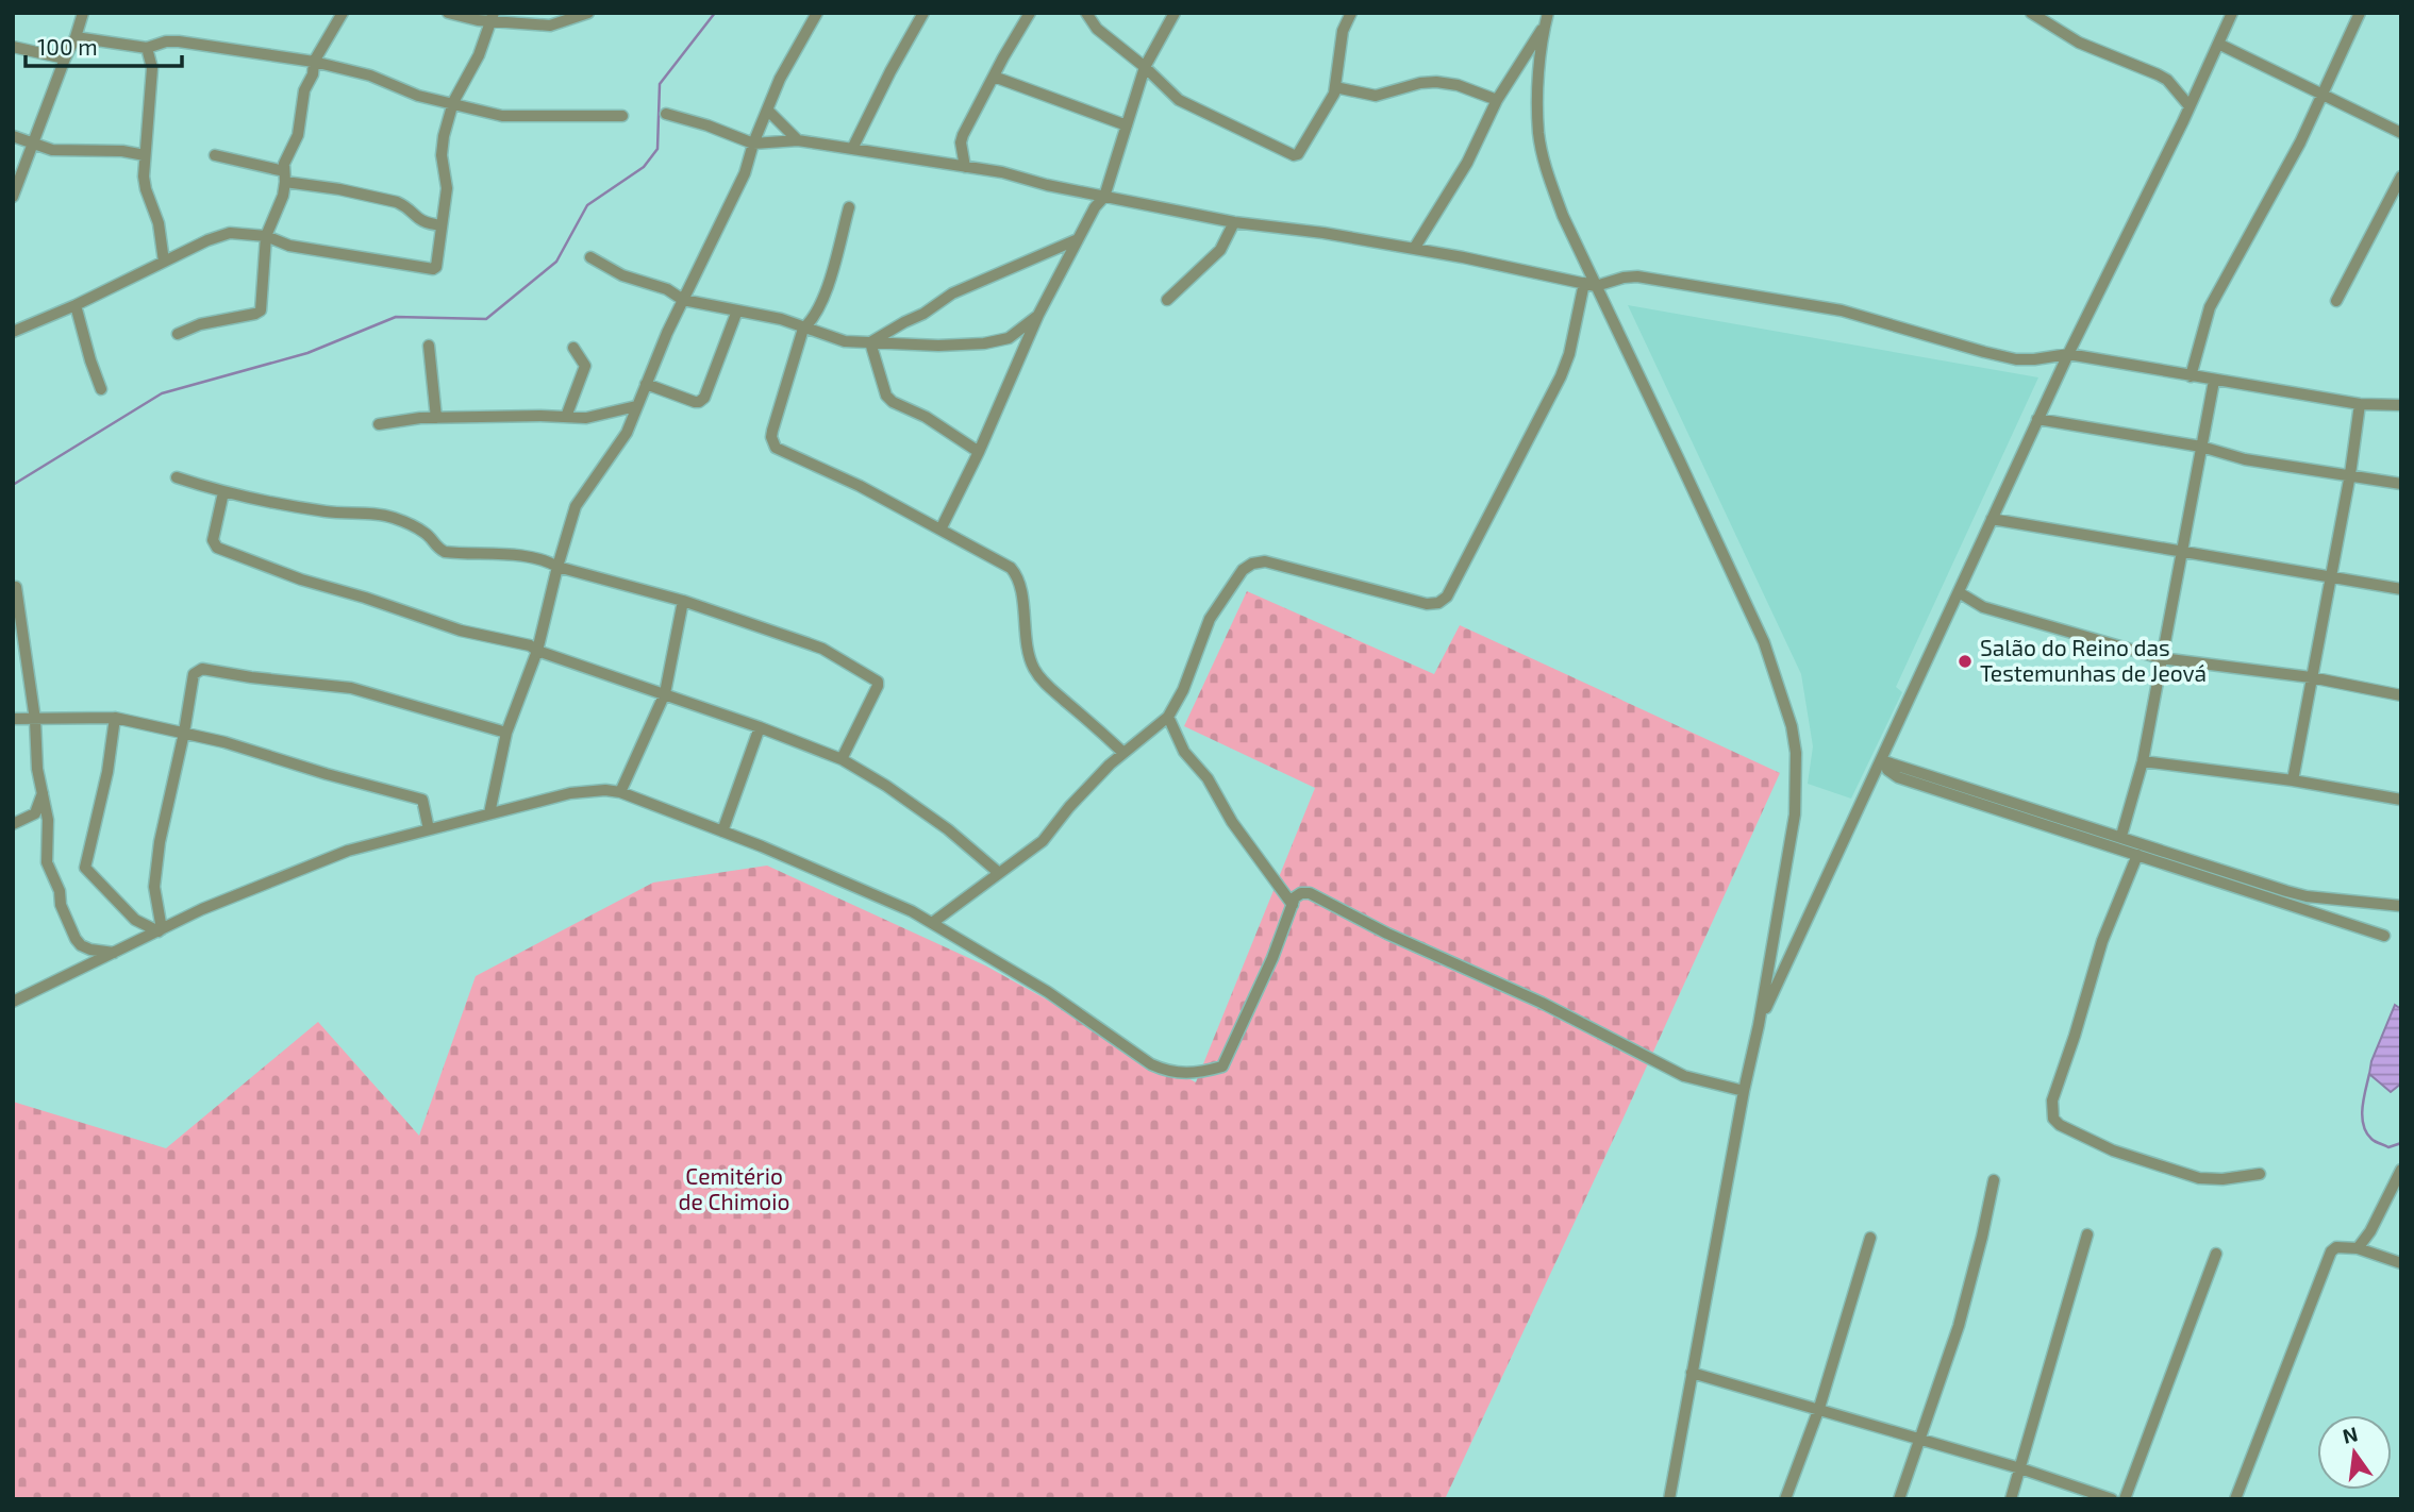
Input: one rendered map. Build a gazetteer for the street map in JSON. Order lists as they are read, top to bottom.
{
  "parks": ["Cemitério de Chimoio"],
  "places": ["Salão do Reino das Testemunhas de Jeová"],
  "scale_bar": "100 m",
  "north": "top"
}
